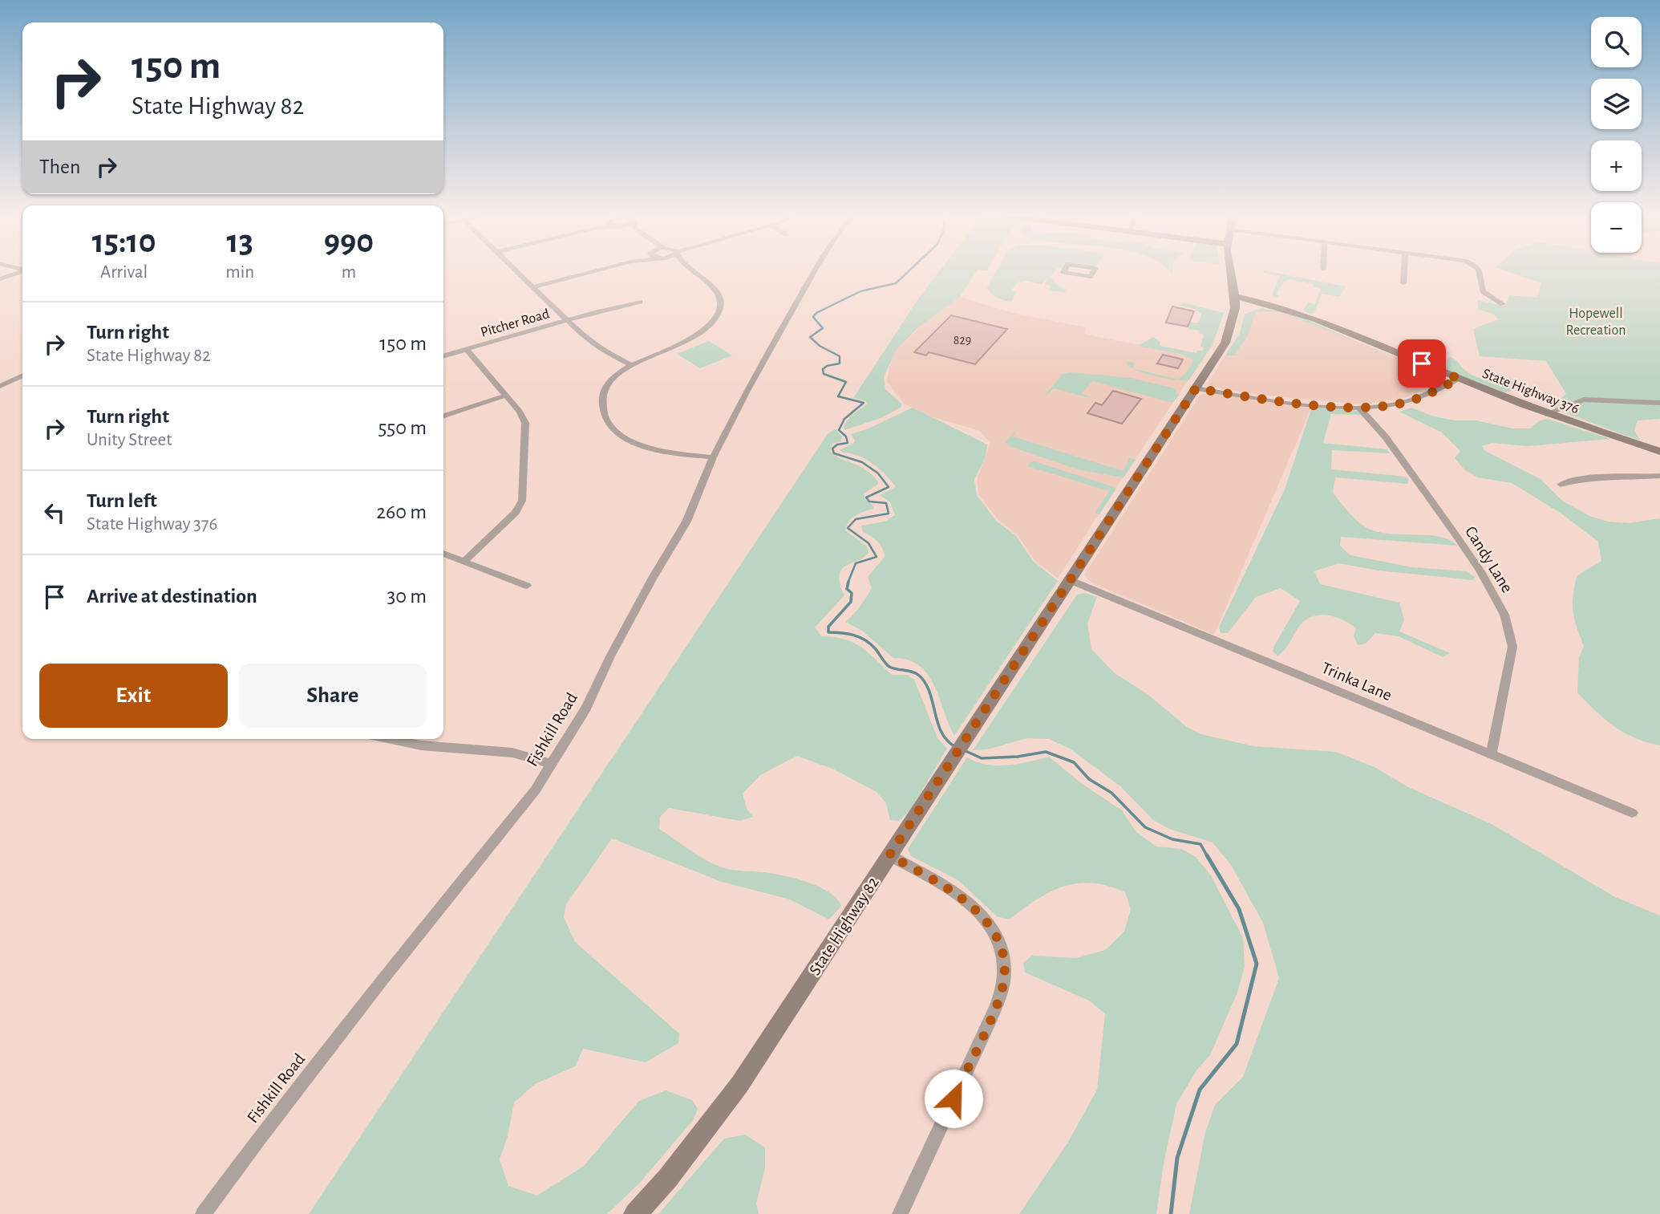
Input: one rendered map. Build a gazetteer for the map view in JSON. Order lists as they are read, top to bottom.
{
  "streets": {
    "main road": ["State Highway 376", "State Highway 82"],
    "street": [
      "Pitcher Road",
      "Candy Lane",
      "Trinka Lane",
      "Fishkill Road"
    ]
  },
  "crossings": [
    ["State Highway 376", "State Highway 82"],
    ["Candy Lane", "Trinka Lane"],
    ["Trinka Lane", "State Highway 82"]
  ],
  "parks": ["Hopewell Recreation"],
  "house_numbers": ["829"],
  "page": {
    "map_buttons": ["+", "−"],
    "turn": ["150 m", "State Highway 82"],
    "then": "Then",
    "eta": [
      "15:10",
      "Arrival",
      "13",
      "min",
      "990",
      "m"
    ],
    "list": [
      {
        "name": "Turn right",
        "note": "State Highway 82",
        "value": "150 m"
      },
      {
        "name": "Turn right",
        "note": "Unity Street",
        "value": "550 m"
      },
      {
        "name": "Turn left",
        "note": "State Highway 376",
        "value": "260 m"
      },
      {
        "name": "Arrive at destination",
        "value": "30 m"
      }
    ],
    "buttons": ["Exit", "Share"]
  }
}
